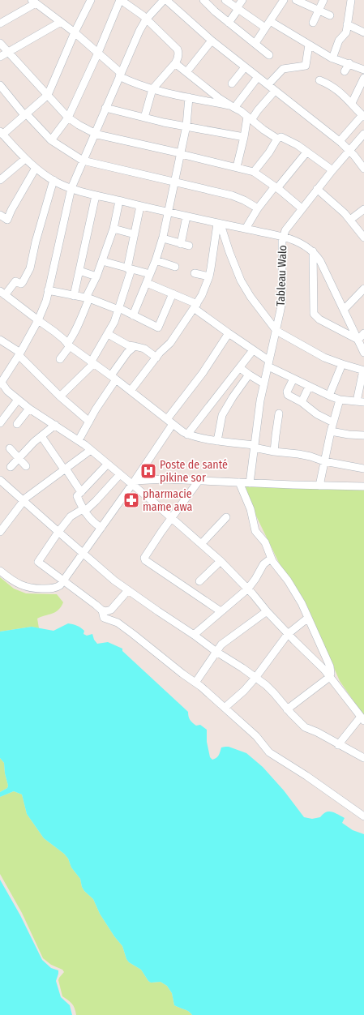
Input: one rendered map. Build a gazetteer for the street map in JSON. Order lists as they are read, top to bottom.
{
  "streets": {
    "street": ["Tableau Walo"]
  },
  "places": {
    "hospital": ["Poste de santé pikine sor"],
    "pharmacy": ["pharmacie mame awa"]
  }
}
